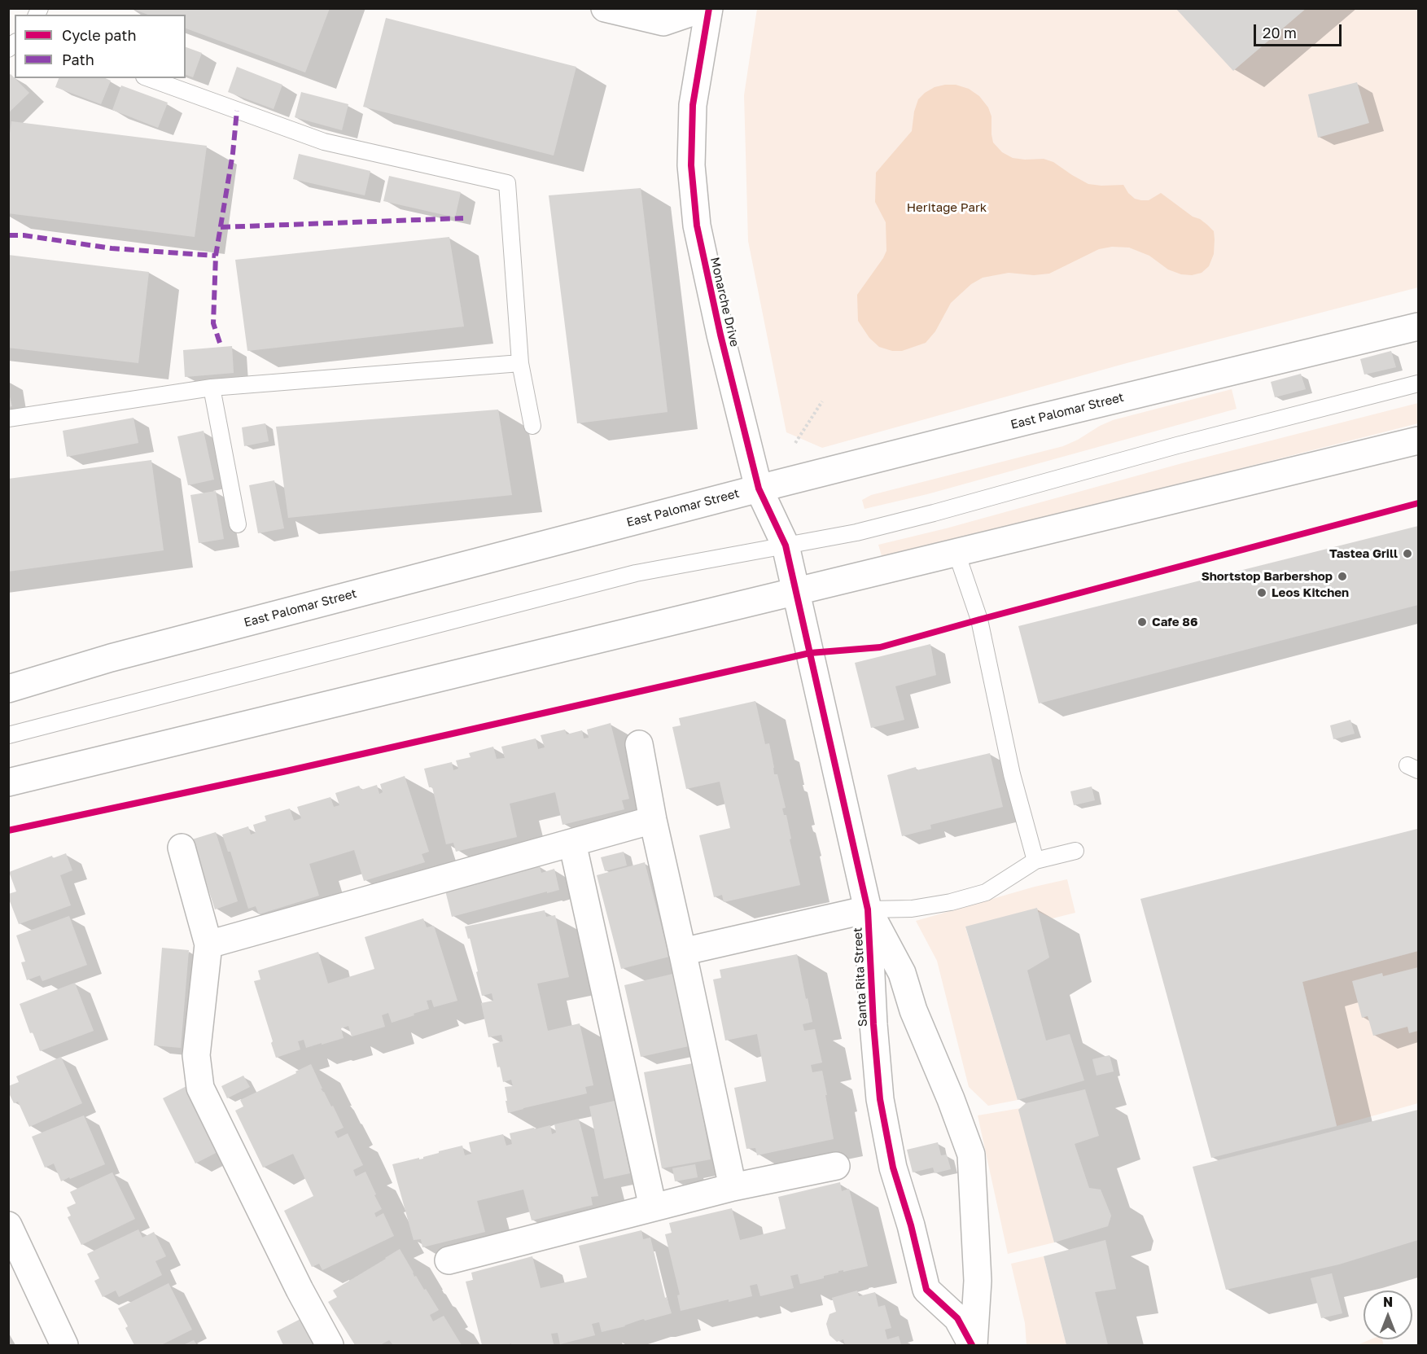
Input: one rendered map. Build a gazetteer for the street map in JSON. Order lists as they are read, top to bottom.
{
  "streets": {
    "street": ["Monarche Drive", "East Palomar Street", "Santa Rita Street"]
  },
  "crossings": [
    ["Monarche Drive", "East Palomar Street"],
    ["Monarche Drive", "Santa Rita Street"]
  ],
  "parks": ["Heritage Park"],
  "places": [
    "Tastea Grill",
    "Shortstop Barbershop",
    "Leos Kitchen",
    "Cafe 86"
  ],
  "legend": ["Cycle path", "Path"],
  "scale_bar": "20 m",
  "north": "top"
}
